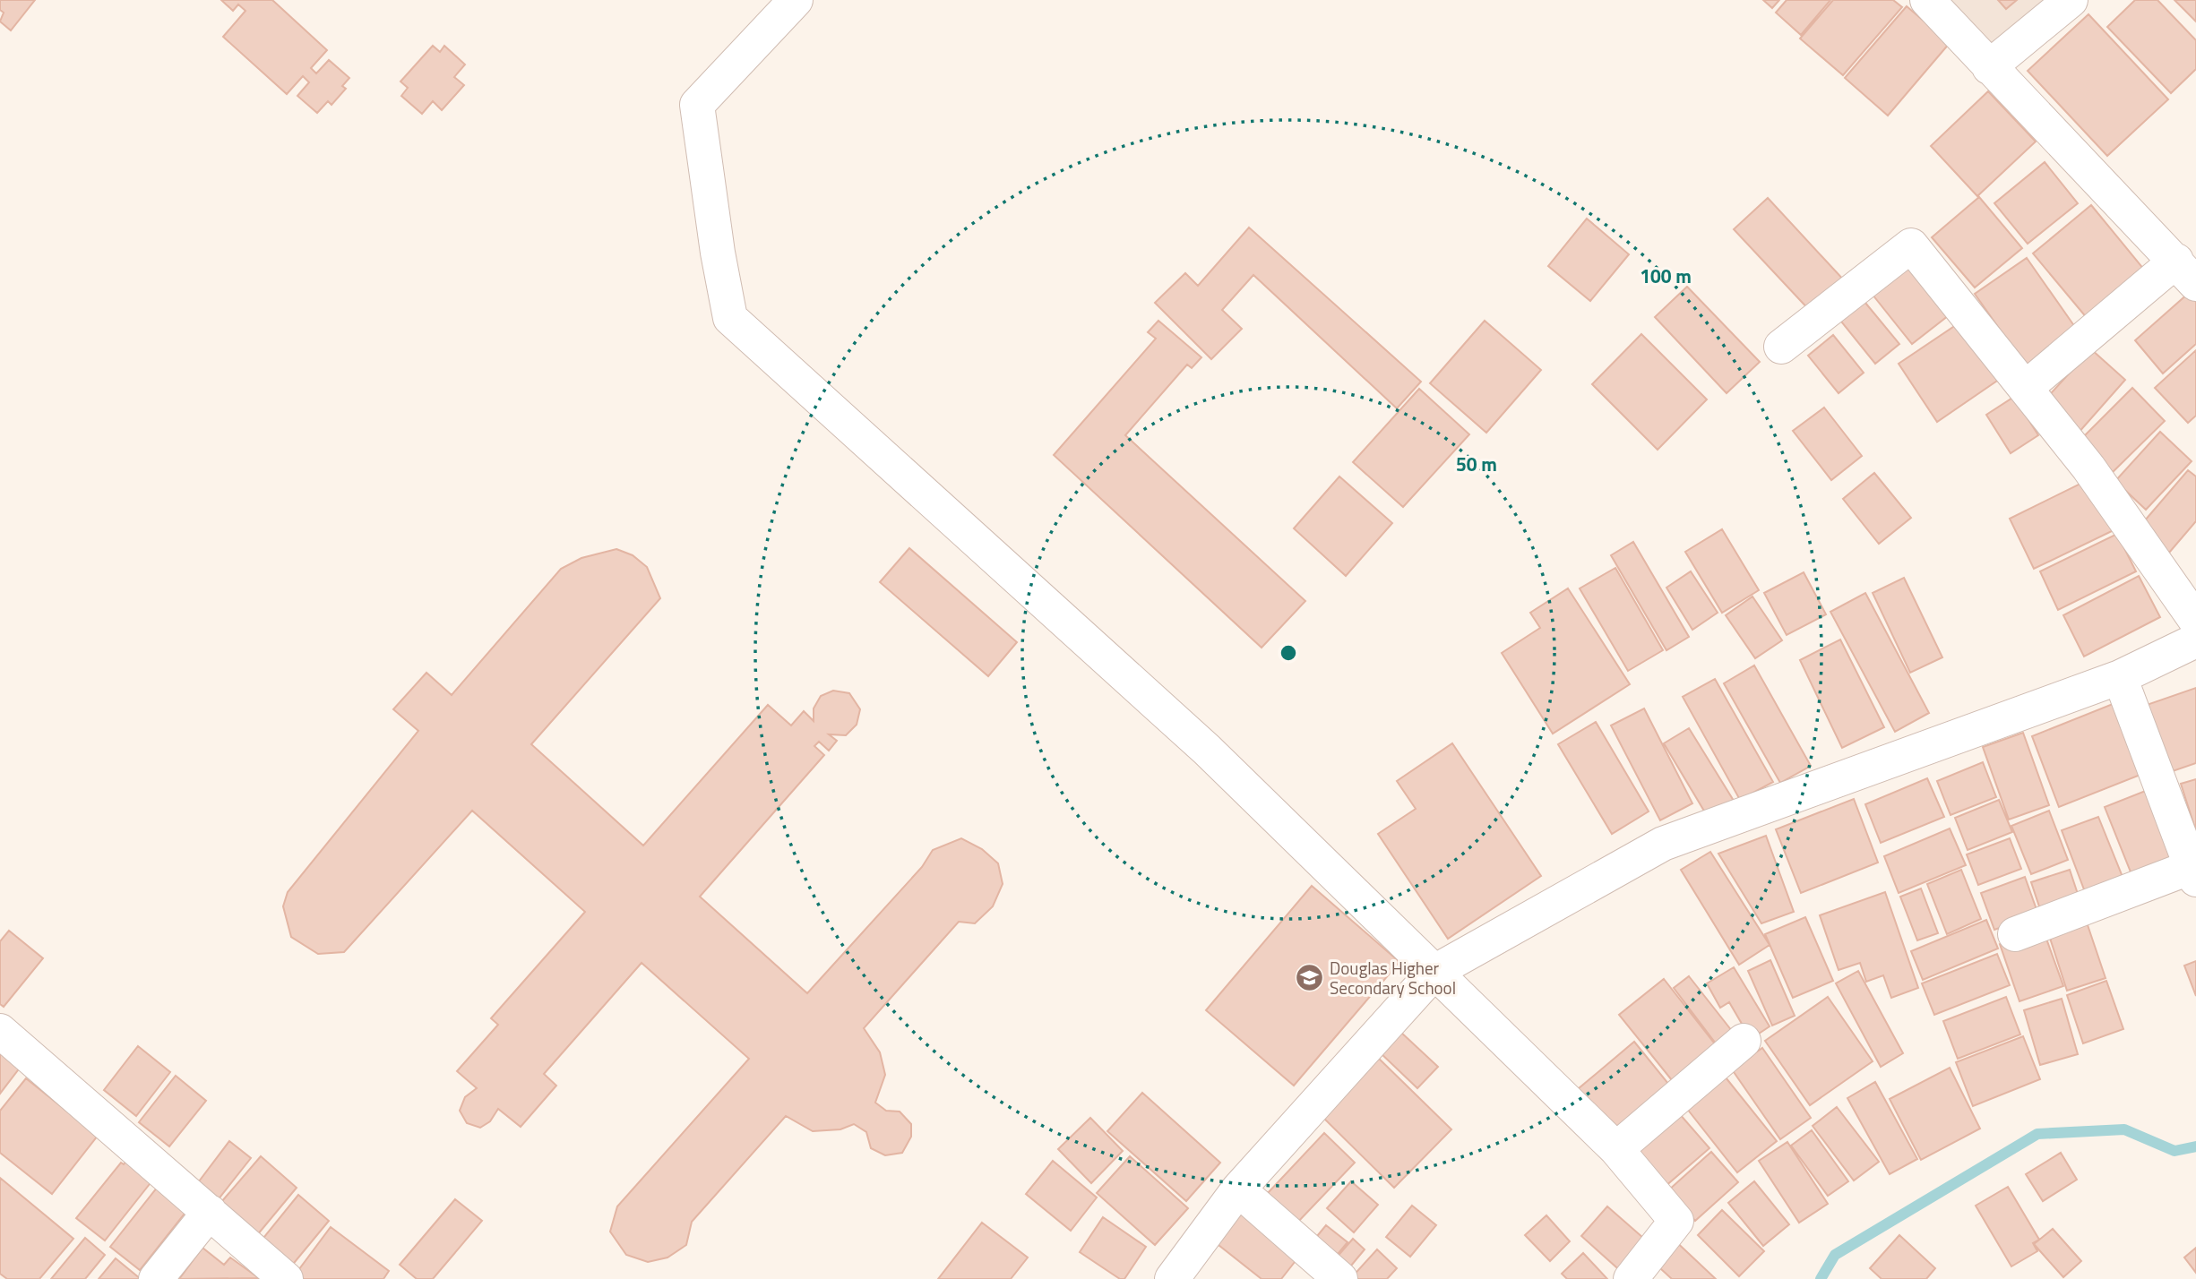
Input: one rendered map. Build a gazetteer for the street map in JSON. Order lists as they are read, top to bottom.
{
  "places": {
    "school or university": ["Douglas Higher Secondary School"]
  },
  "rings": ["100 m", "50 m"]
}
